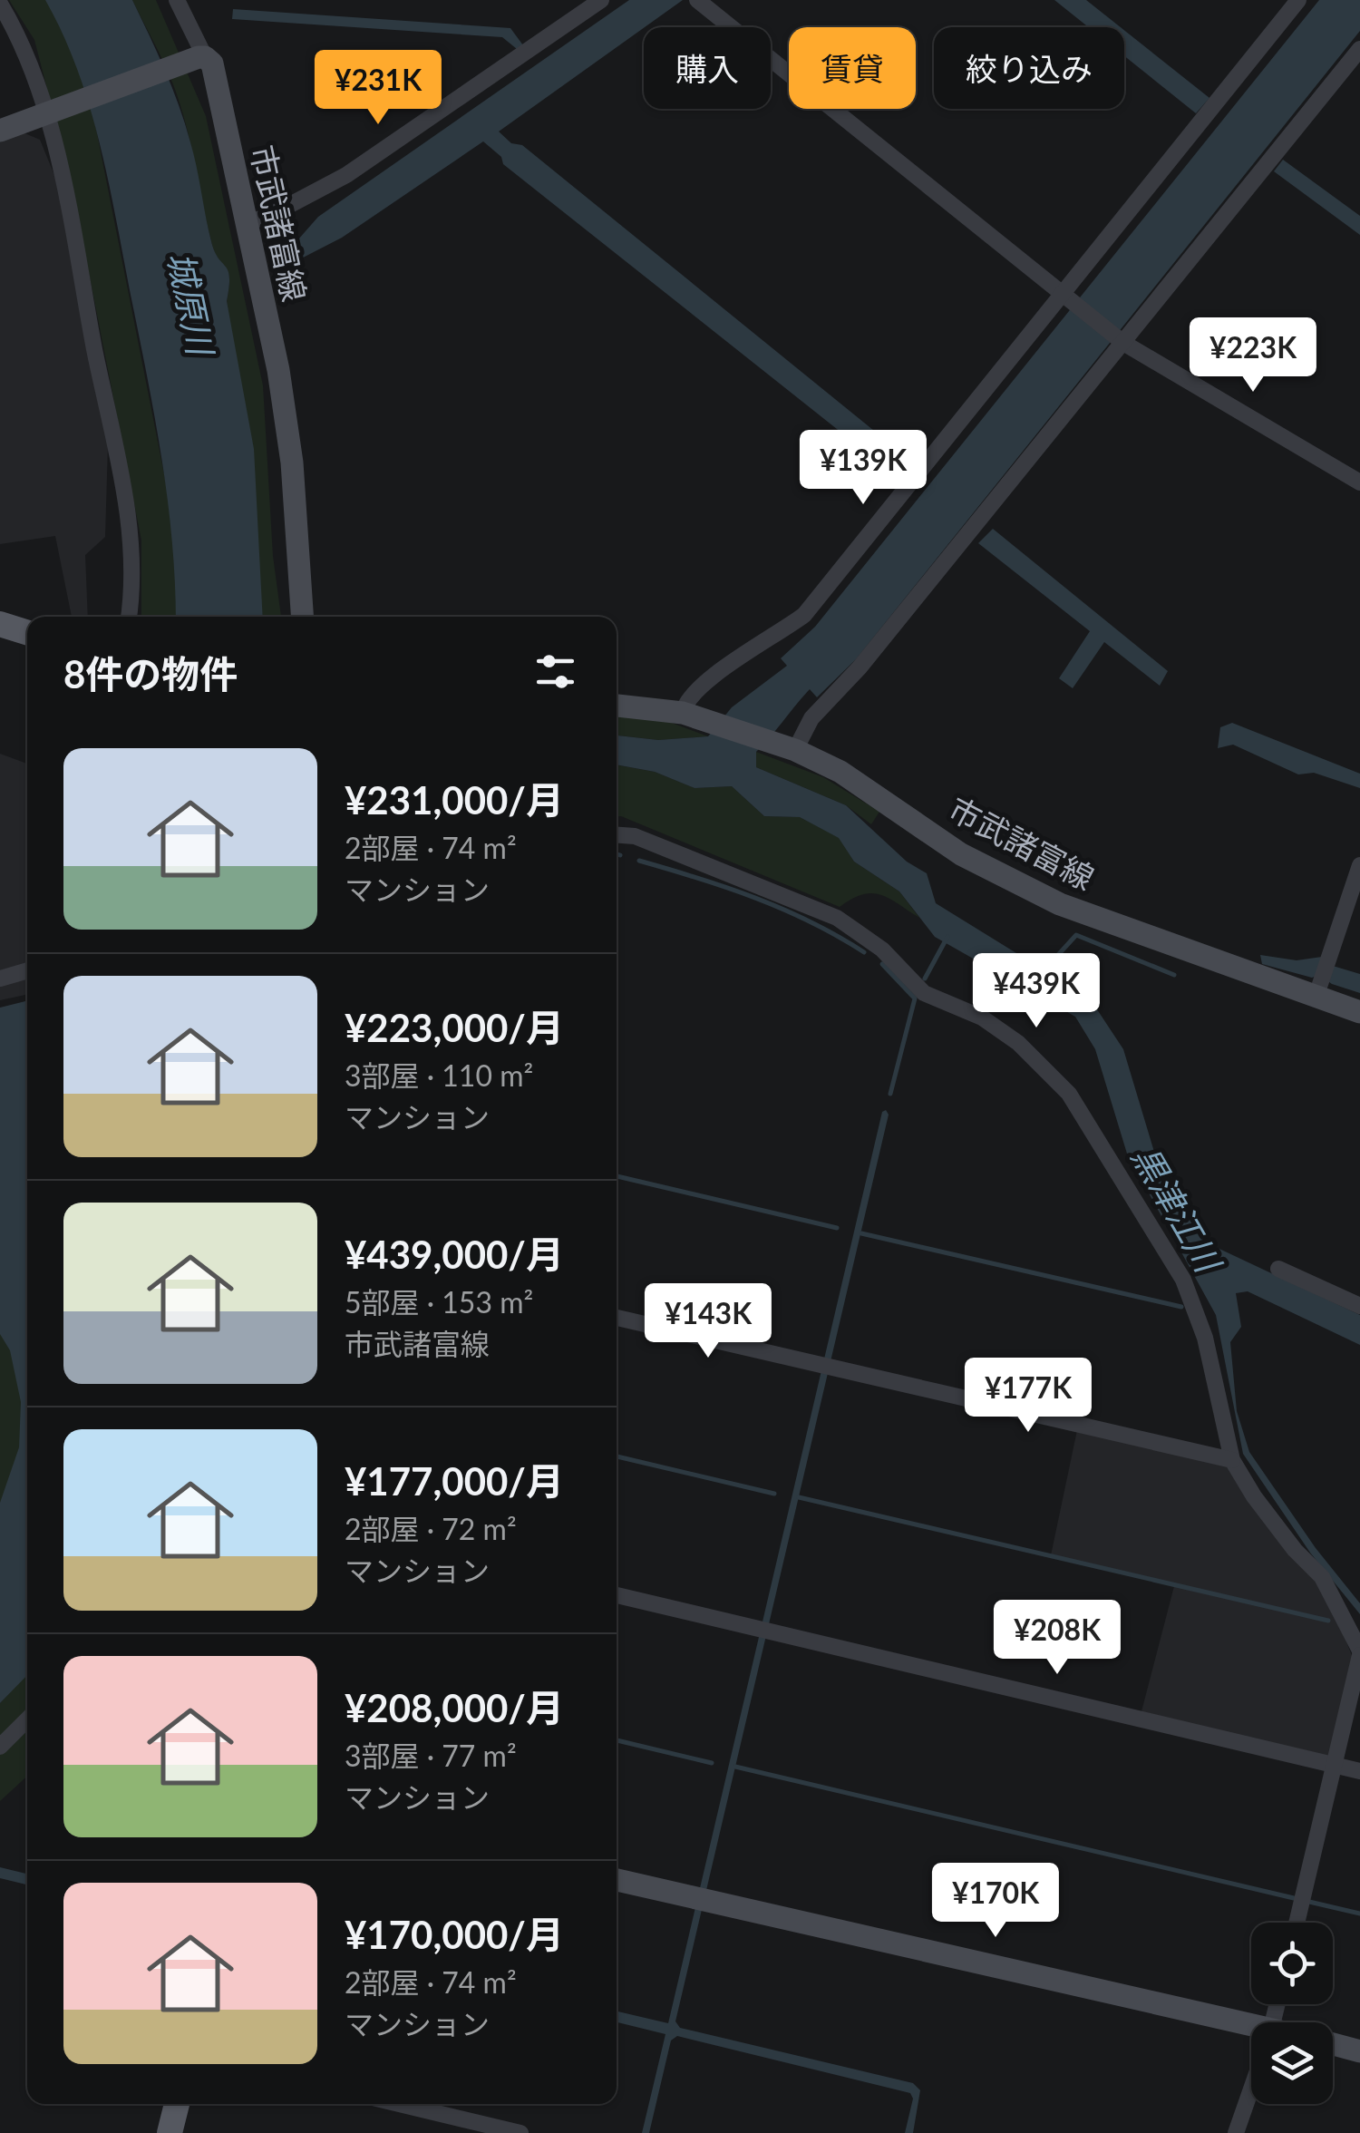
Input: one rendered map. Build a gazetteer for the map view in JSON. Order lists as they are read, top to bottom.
{
  "streets": {
    "main road": ["市武諸富線"]
  },
  "water": ["城原川", "黒津江川"],
  "page": {
    "chip": ["購入", "賃貸", "絞り込み"],
    "price": [
      "¥231K",
      "¥223K",
      "¥139K",
      "¥439K",
      "¥143K",
      "¥177K",
      "¥208K",
      "¥170K"
    ],
    "heading": "8件の物件",
    "list": [
      {
        "name": "¥231,000/月",
        "note": "2部屋 · 74 m² · マンション"
      },
      {
        "name": "¥223,000/月",
        "note": "3部屋 · 110 m² · マンション"
      },
      {
        "name": "¥439,000/月",
        "note": "5部屋 · 153 m² · 市武諸富線"
      },
      {
        "name": "¥177,000/月",
        "note": "2部屋 · 72 m² · マンション"
      },
      {
        "name": "¥208,000/月",
        "note": "3部屋 · 77 m² · マンション"
      },
      {
        "name": "¥170,000/月",
        "note": "2部屋 · 74 m² · マンション"
      }
    ]
  }
}
